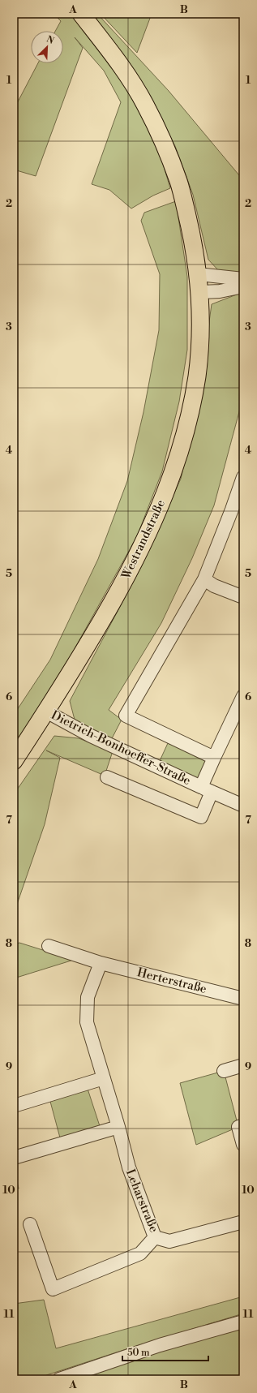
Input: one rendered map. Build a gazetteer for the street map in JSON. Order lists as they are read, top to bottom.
{
  "streets": {
    "main road": ["Westrandstraße"],
    "street": ["Dietrich-Bonhoeffer-Straße", "Herterstraße", "Leharstraße"]
  },
  "crossings": [
    ["Westrandstraße", "Dietrich-Bonhoeffer-Straße"],
    ["Herterstraße", "Leharstraße"]
  ],
  "scale_bar": "50 m",
  "north": "top right",
  "grid": {
    "columns": ["A", "B"],
    "rows": [
      "1",
      "2",
      "3",
      "4",
      "5",
      "6",
      "7",
      "8",
      "9",
      "10",
      "11"
    ]
  }
}
